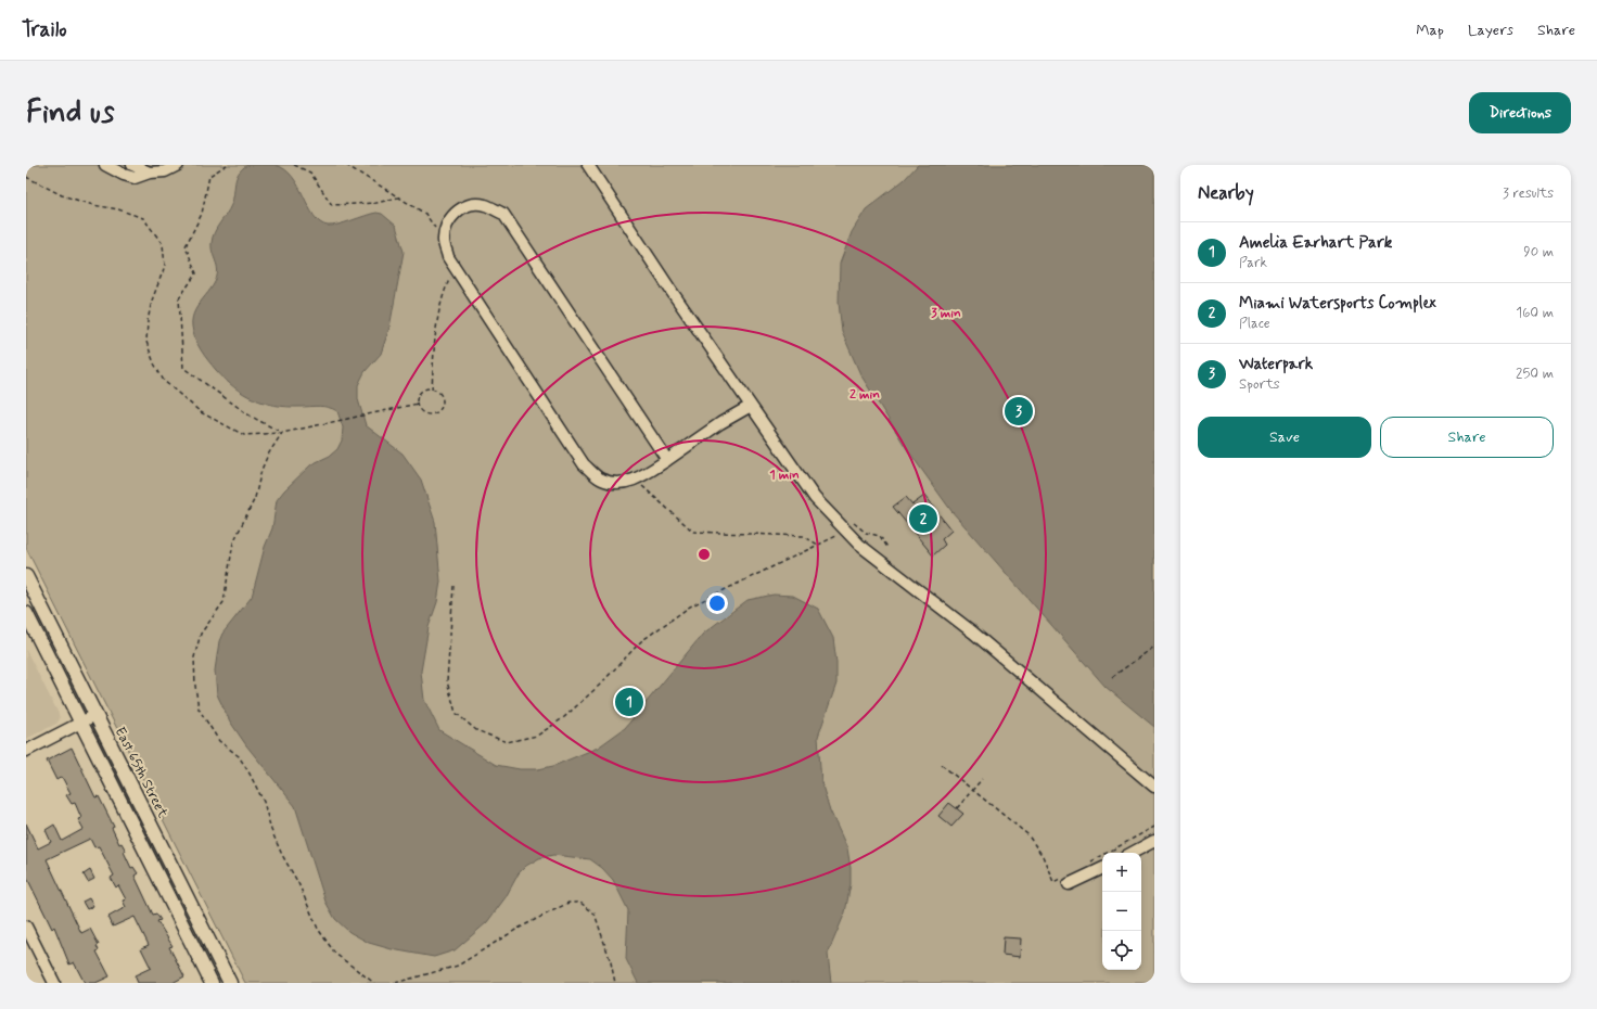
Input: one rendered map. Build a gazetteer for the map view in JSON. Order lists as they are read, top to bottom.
{
  "streets": {
    "main road": ["East 65th Street"]
  },
  "page": {
    "header": "Trailo",
    "nav": ["Map", "Layers", "Share"],
    "buttons": [
      "Directions",
      ["Save", "Share"]
    ],
    "title": "Find us",
    "heading": ["Nearby", "3 results"],
    "list": [
      {
        "mark": "1",
        "name": "Amelia Earhart Park",
        "note": "Park",
        "value": "90 m"
      },
      {
        "mark": "2",
        "name": "Miami Watersports Complex",
        "note": "Place",
        "value": "160 m"
      },
      {
        "mark": "3",
        "name": "Waterpark",
        "note": "Sports",
        "value": "250 m"
      }
    ],
    "pins": ["3", "2", "1"],
    "map_buttons": ["+", "−"]
  },
  "rings": ["3 min", "2 min", "1 min"]
}
